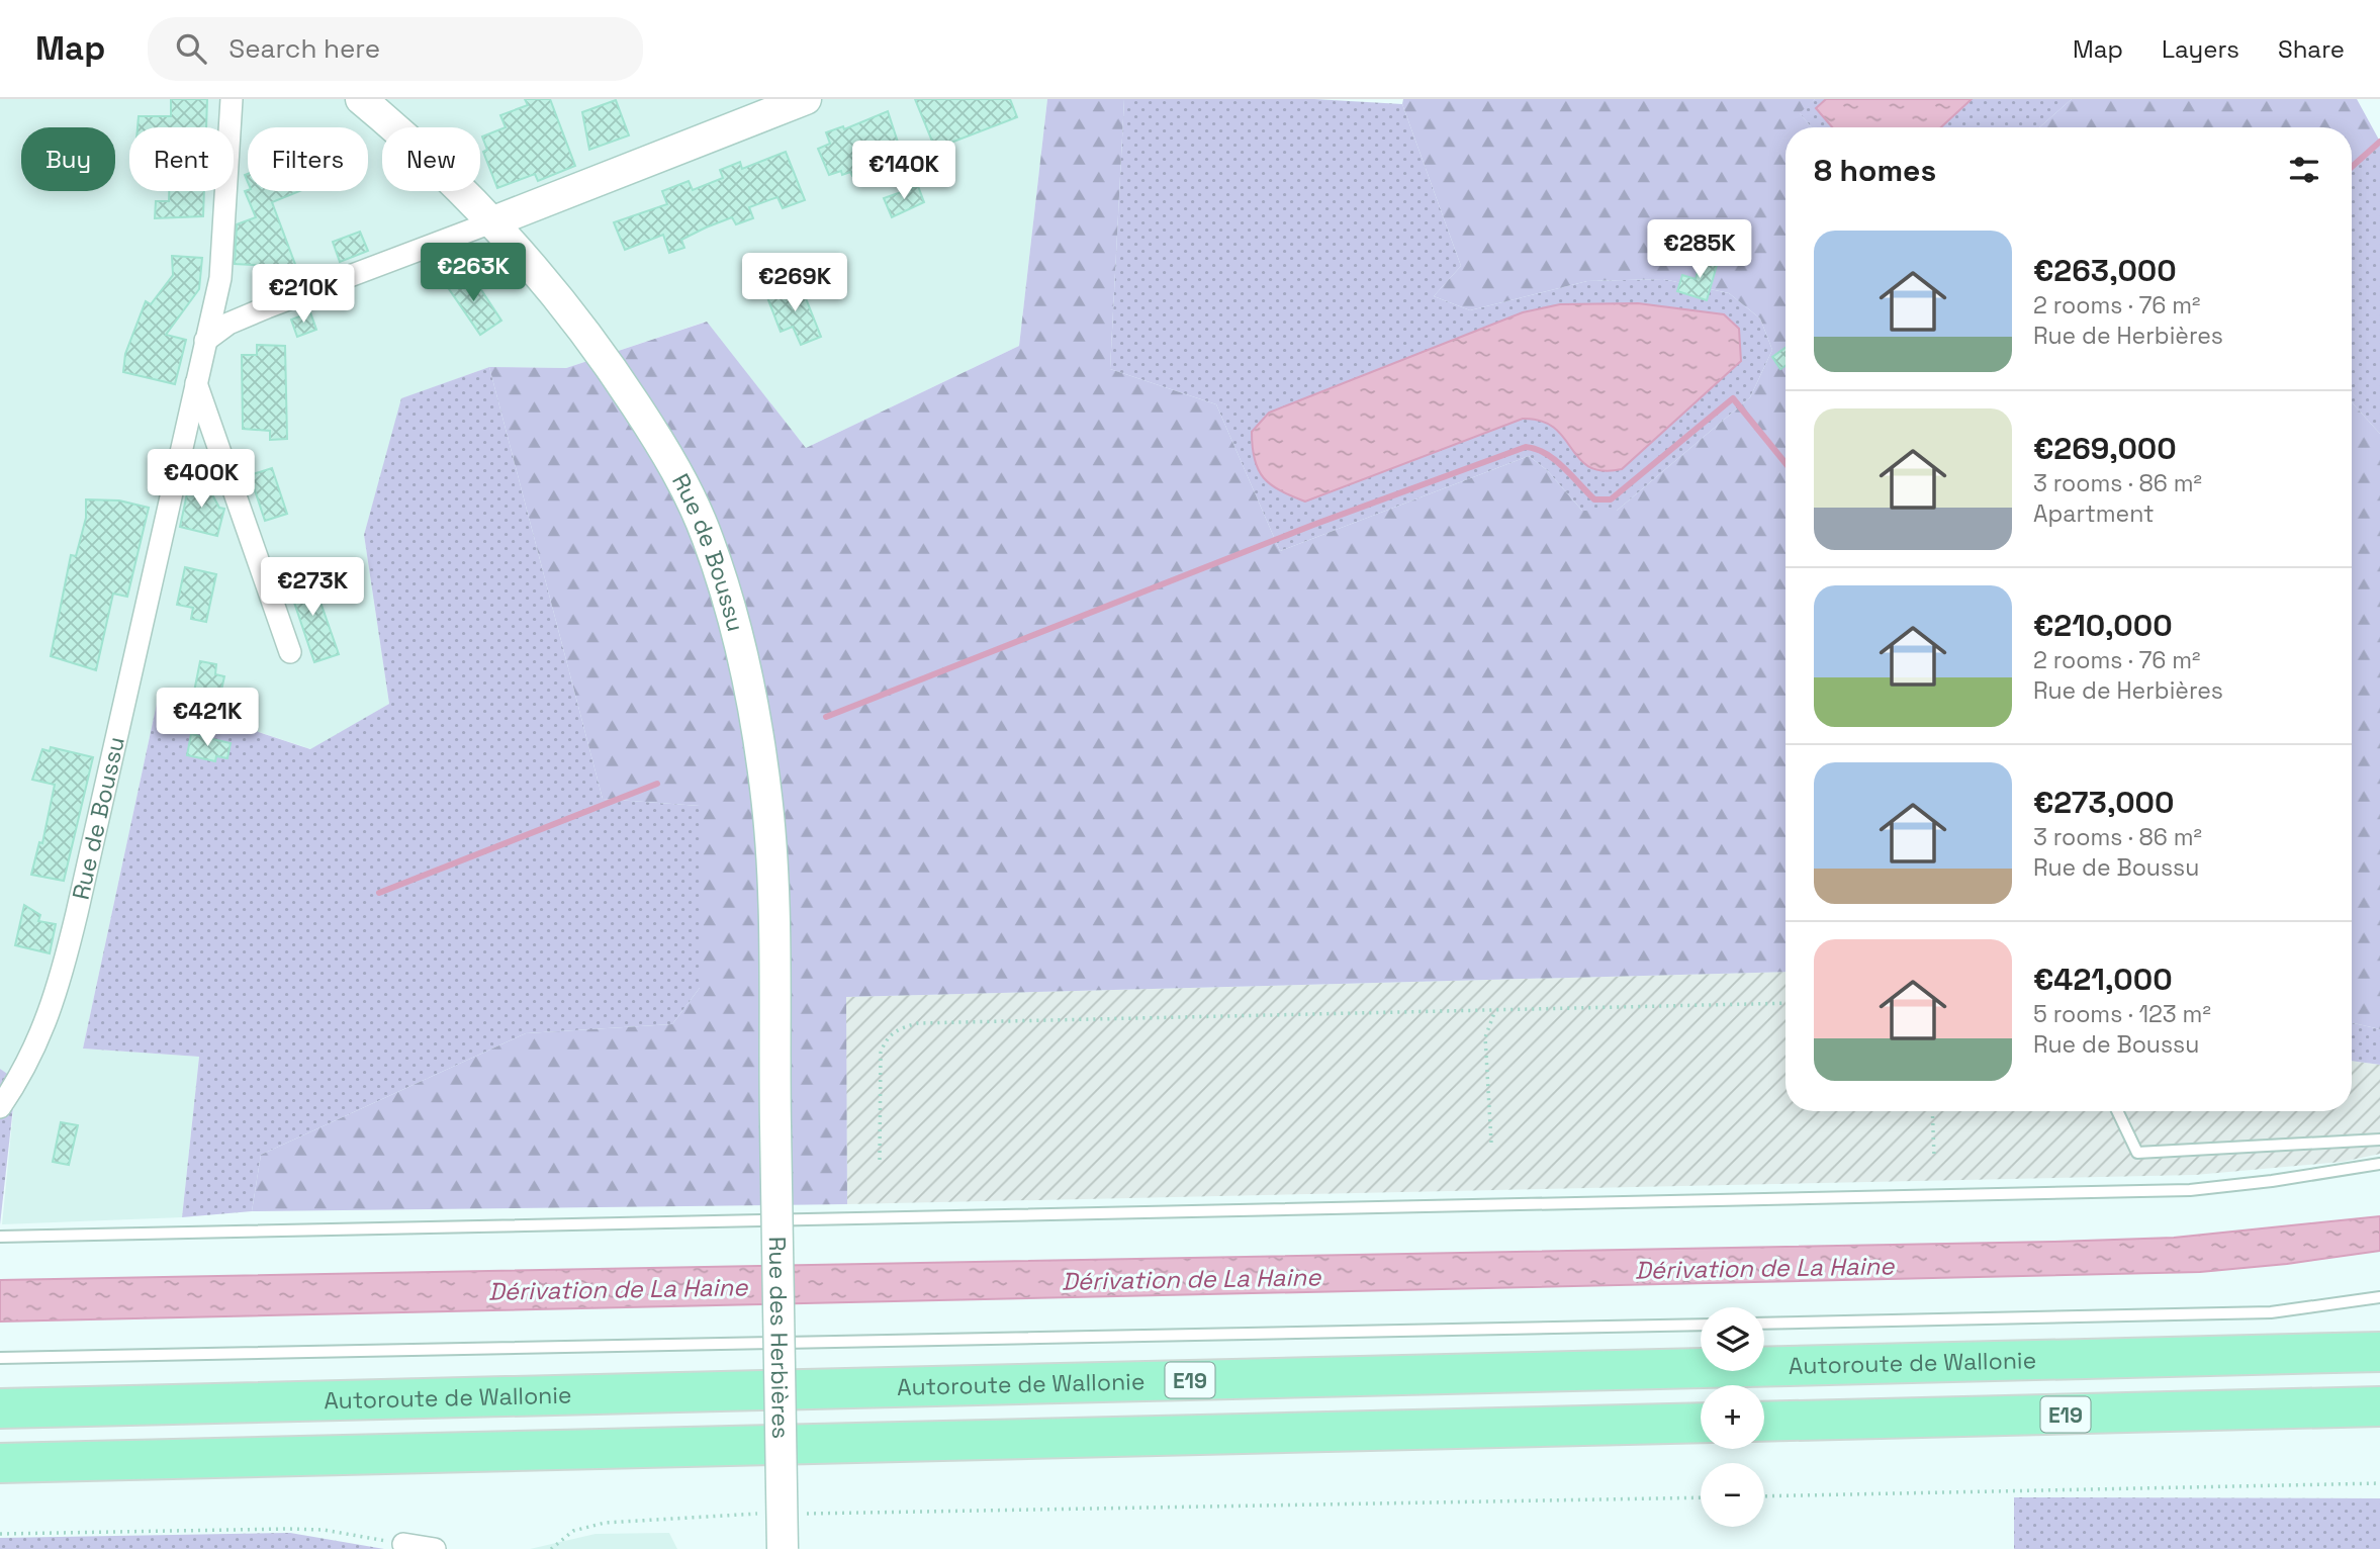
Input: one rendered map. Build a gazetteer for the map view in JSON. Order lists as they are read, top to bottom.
{
  "streets": {
    "highway": ["Autoroute de Wallonie", "E19"],
    "street": ["Rue de Boussu", "Rue des Herbières"]
  },
  "crossings": [
    ["Rue de Boussu", "Rue des Herbières"]
  ],
  "water": ["Dérivation de La Haine"],
  "page": {
    "header": "Map",
    "search": "Search here",
    "nav": ["Map", "Layers", "Share"],
    "chip": [
      "Buy",
      "Rent",
      "Filters",
      "New"
    ],
    "heading": "8 homes",
    "price": [
      "€140K",
      "€285K",
      "€263K",
      "€269K",
      "€210K",
      "€400K",
      "€273K",
      "€421K"
    ],
    "list": [
      {
        "name": "€263,000",
        "note": "2 rooms · 76 m² · Rue de Herbières"
      },
      {
        "name": "€269,000",
        "note": "3 rooms · 86 m² · Apartment"
      },
      {
        "name": "€210,000",
        "note": "2 rooms · 76 m² · Rue de Herbières"
      },
      {
        "name": "€273,000",
        "note": "3 rooms · 86 m² · Rue de Boussu"
      },
      {
        "name": "€421,000",
        "note": "5 rooms · 123 m² · Rue de Boussu"
      }
    ],
    "map_buttons": ["+", "−"]
  }
}
